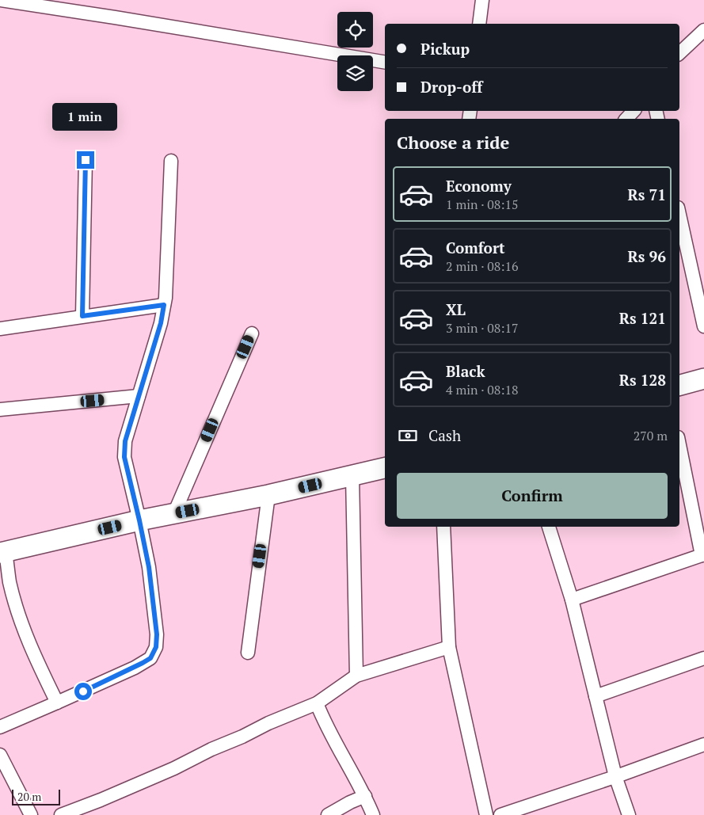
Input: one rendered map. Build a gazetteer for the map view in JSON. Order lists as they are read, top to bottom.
{
  "scale_bar": "20 m",
  "page": {
    "banner": ["Pickup", "Drop-off"],
    "bubble": "1 min",
    "heading": "Choose a ride",
    "list": [
      {
        "name": "Economy",
        "note": "1 min · 08:15",
        "value": "Rs 71"
      },
      {
        "name": "Comfort",
        "note": "2 min · 08:16",
        "value": "Rs 96"
      },
      {
        "name": "XL",
        "note": "3 min · 08:17",
        "value": "Rs 121"
      },
      {
        "name": "Black",
        "note": "4 min · 08:18",
        "value": "Rs 128"
      }
    ],
    "pay": ["Cash", "270 m"],
    "buttons": "Confirm",
    "scale": "20 m"
  }
}
